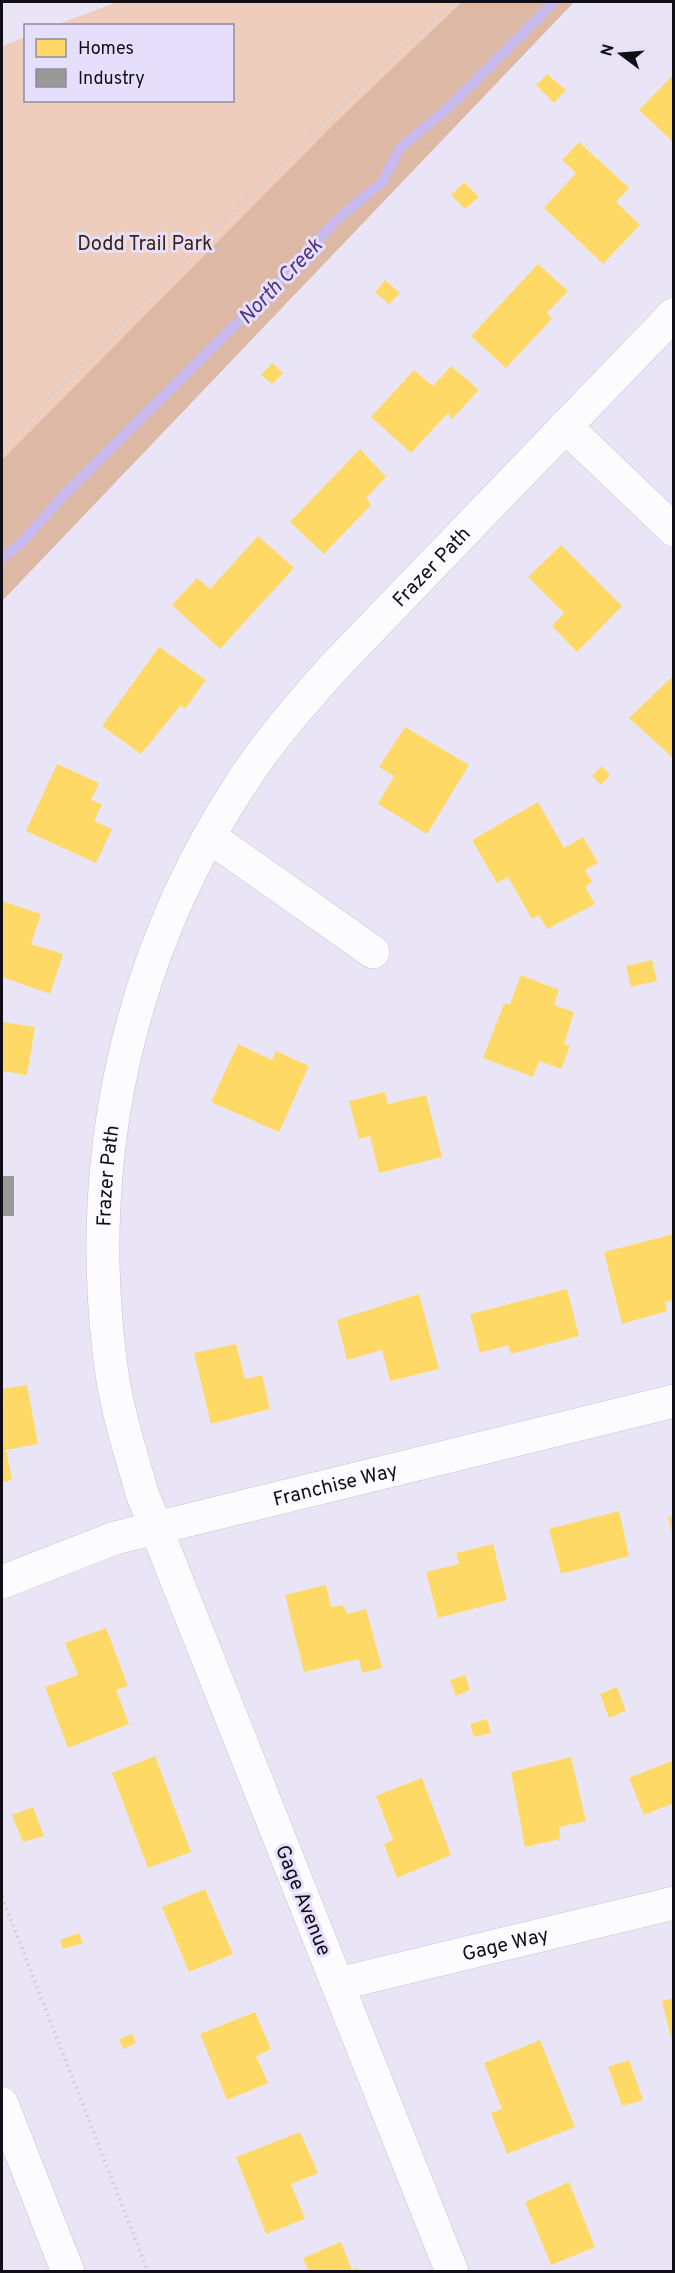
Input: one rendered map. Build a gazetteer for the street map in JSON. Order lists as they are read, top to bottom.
{
  "streets": {
    "street": [
      "Frazer Path",
      "Franchise Way",
      "Gage Avenue",
      "Gage Way"
    ]
  },
  "crossings": [
    ["Frazer Path", "Franchise Way"],
    ["Frazer Path", "Gage Avenue"],
    ["Franchise Way", "Gage Avenue"],
    ["Gage Avenue", "Gage Way"]
  ],
  "water": ["North Creek"],
  "parks": ["Dodd Trail Park"],
  "legend": ["Homes", "Industry"],
  "north": "left"
}
